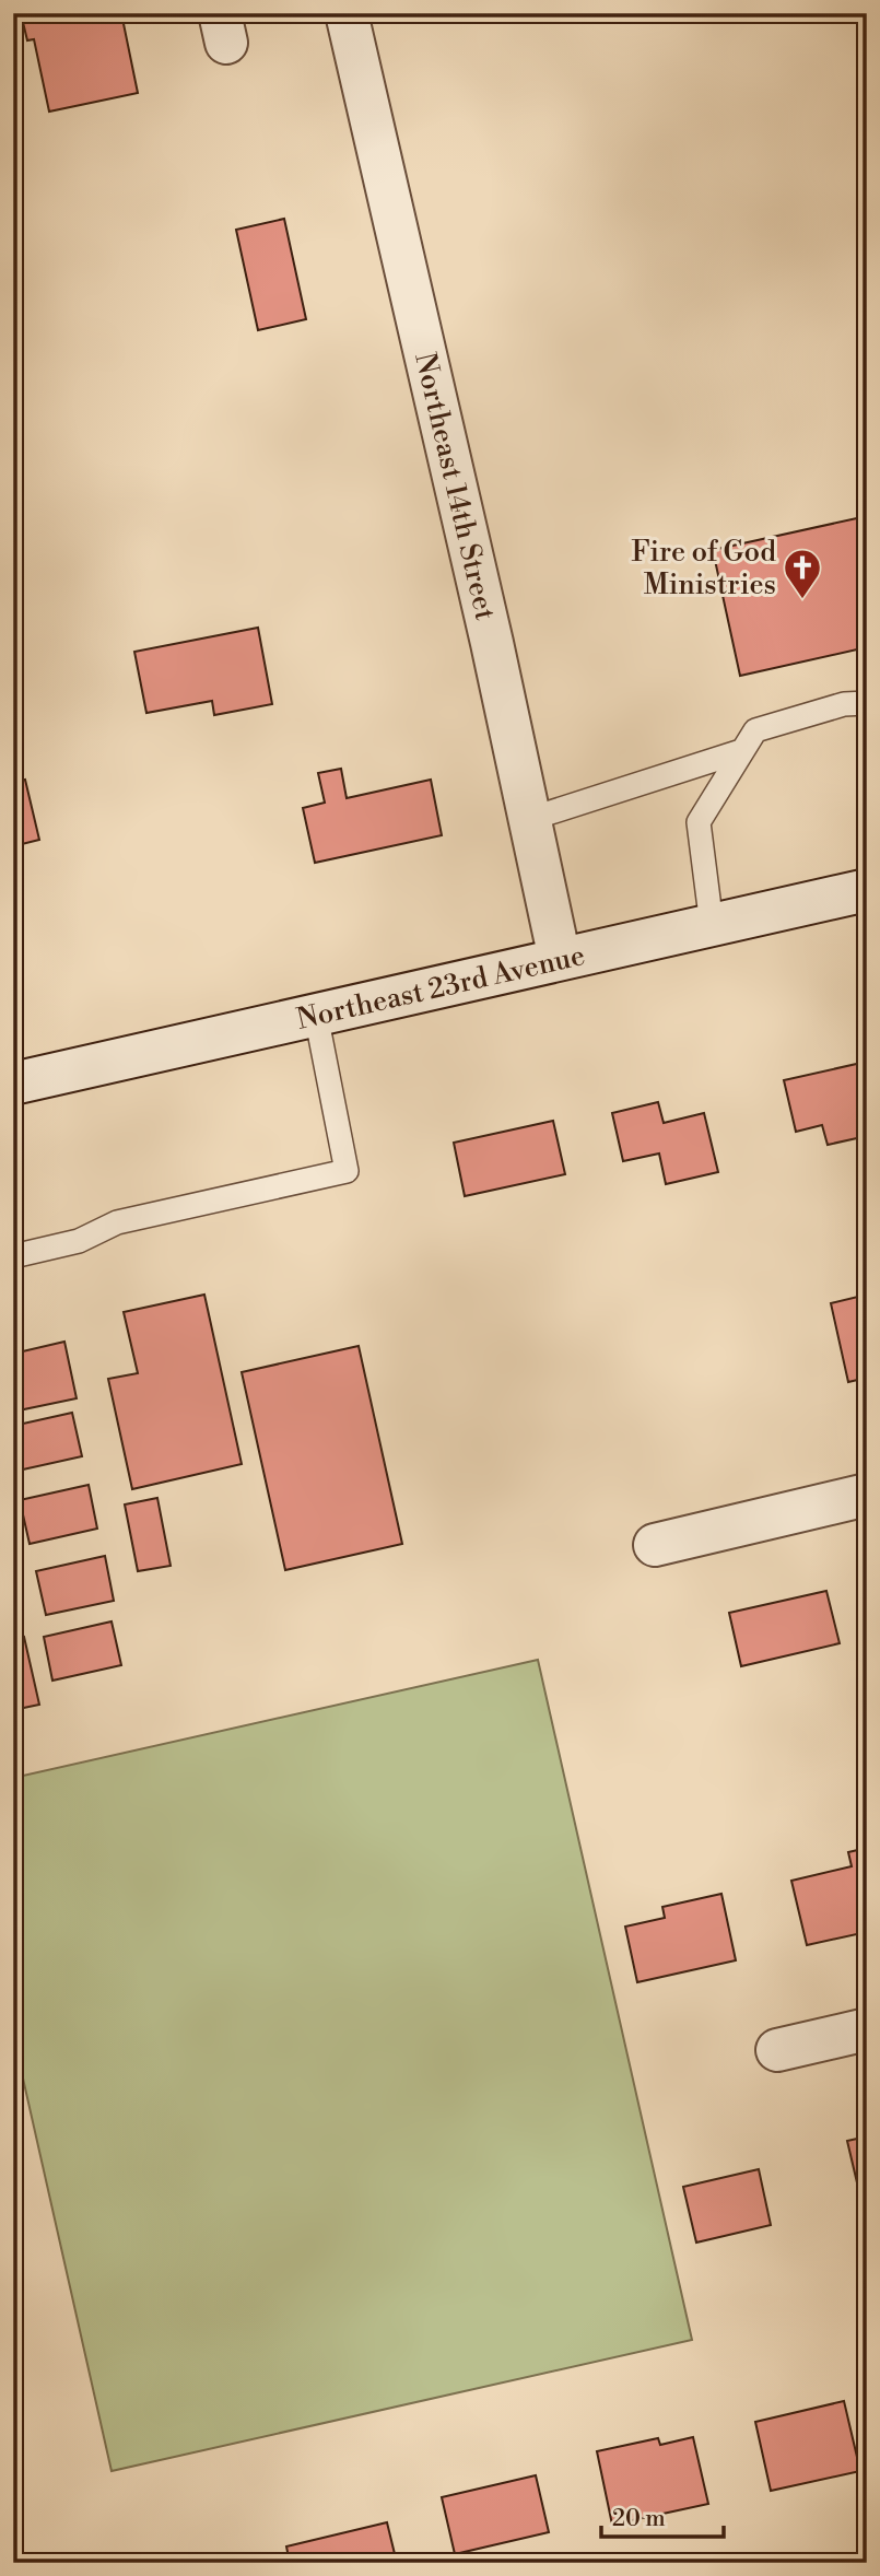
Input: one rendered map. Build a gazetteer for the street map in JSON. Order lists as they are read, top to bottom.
{
  "streets": {
    "street": ["Northeast 14th Street", "Northeast 23rd Avenue"]
  },
  "crossings": [
    ["Northeast 14th Street", "Northeast 23rd Avenue"]
  ],
  "places": {
    "church": ["Fire of God Ministries"]
  },
  "scale_bar": "20 m"
}
